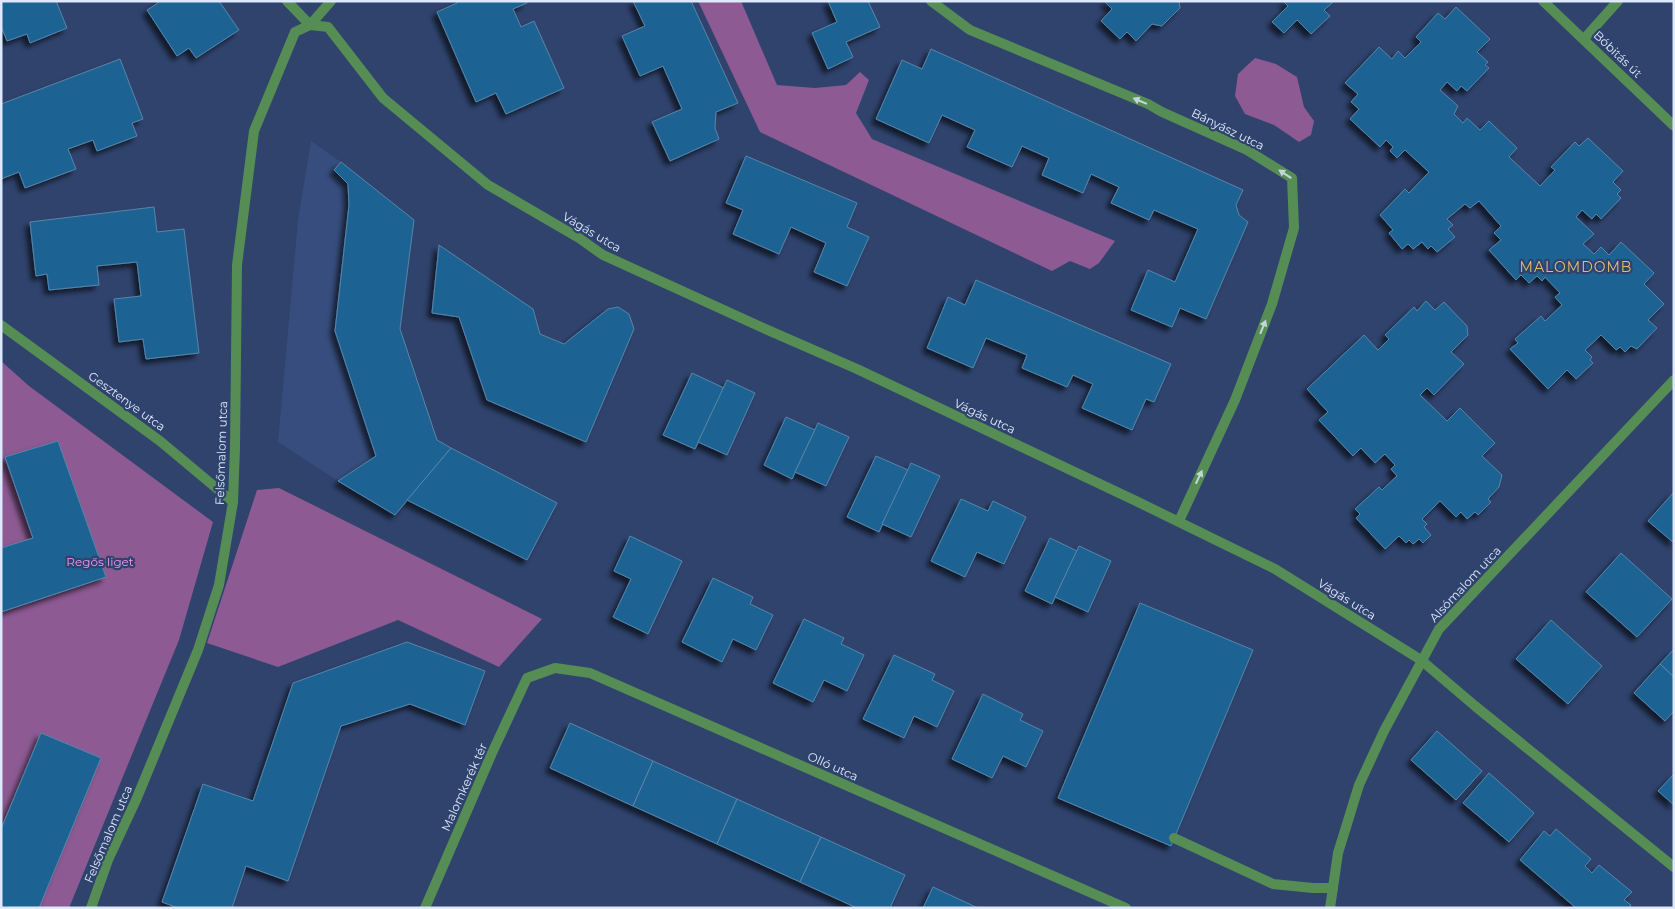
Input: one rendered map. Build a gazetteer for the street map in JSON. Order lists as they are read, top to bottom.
{
  "streets": {
    "street": [
      "Bóbitás út",
      "Bányász utca",
      "Vágás utca",
      "Gesztenye utca",
      "Felsőmalom utca",
      "Alsómalom utca",
      "Olló utca",
      "Malomkerék tér"
    ]
  },
  "crossings": [
    ["Bányász utca", "Vágás utca"],
    ["Vágás utca", "Felsőmalom utca"],
    ["Vágás utca", "Alsómalom utca"],
    ["Gesztenye utca", "Felsőmalom utca"],
    ["Olló utca", "Malomkerék tér"]
  ],
  "districts": ["MALOMDOMB"],
  "parks": ["Regős liget"]
}
